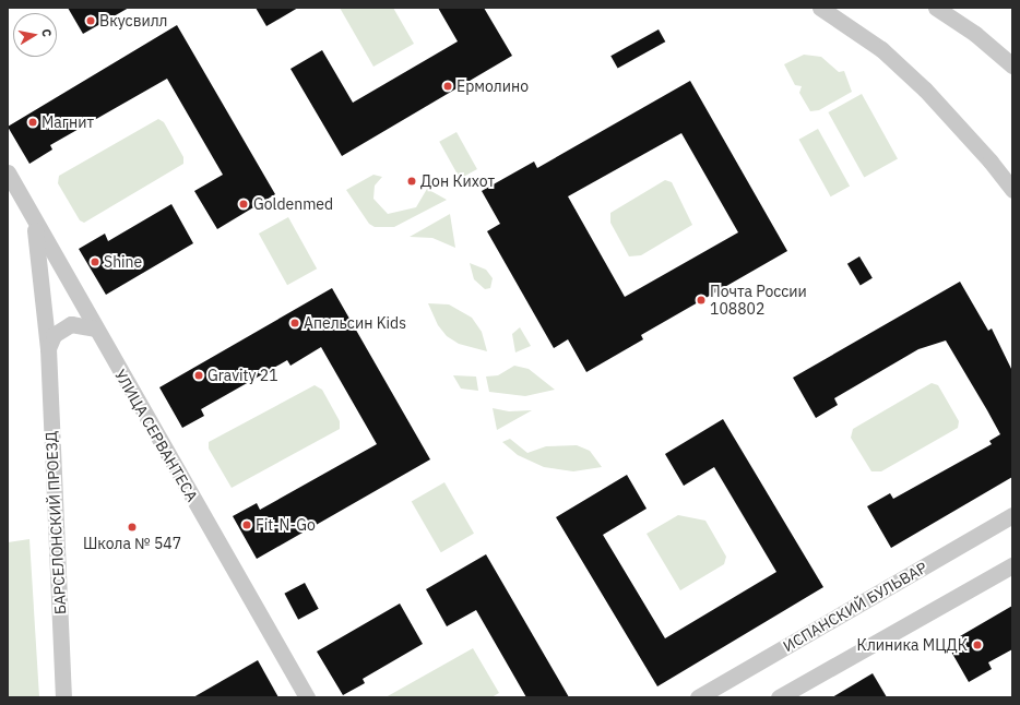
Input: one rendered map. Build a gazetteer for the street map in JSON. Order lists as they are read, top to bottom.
{
  "streets": {
    "street": ["УЛИЦА СЕРВАНТЕСА", "БАРСЕЛОНСКИЙ ПРОЕЗД", "ИСПАНСКИЙ БУЛЬВАР"]
  },
  "crossings": [
    ["УЛИЦА СЕРВАНТЕСА", "БАРСЕЛОНСКИЙ ПРОЕЗД"]
  ],
  "places": [
    "Вкусвилл",
    "Ермолино",
    "Магнит",
    "Дон Кихот",
    "Goldenmed",
    "Shine",
    "Почта России 108802",
    "Апельсин Kids",
    "Gravity 21",
    "Fit-N-Go",
    "Школа № 547",
    "Клиника МЦДК"
  ],
  "north": "right"
}
